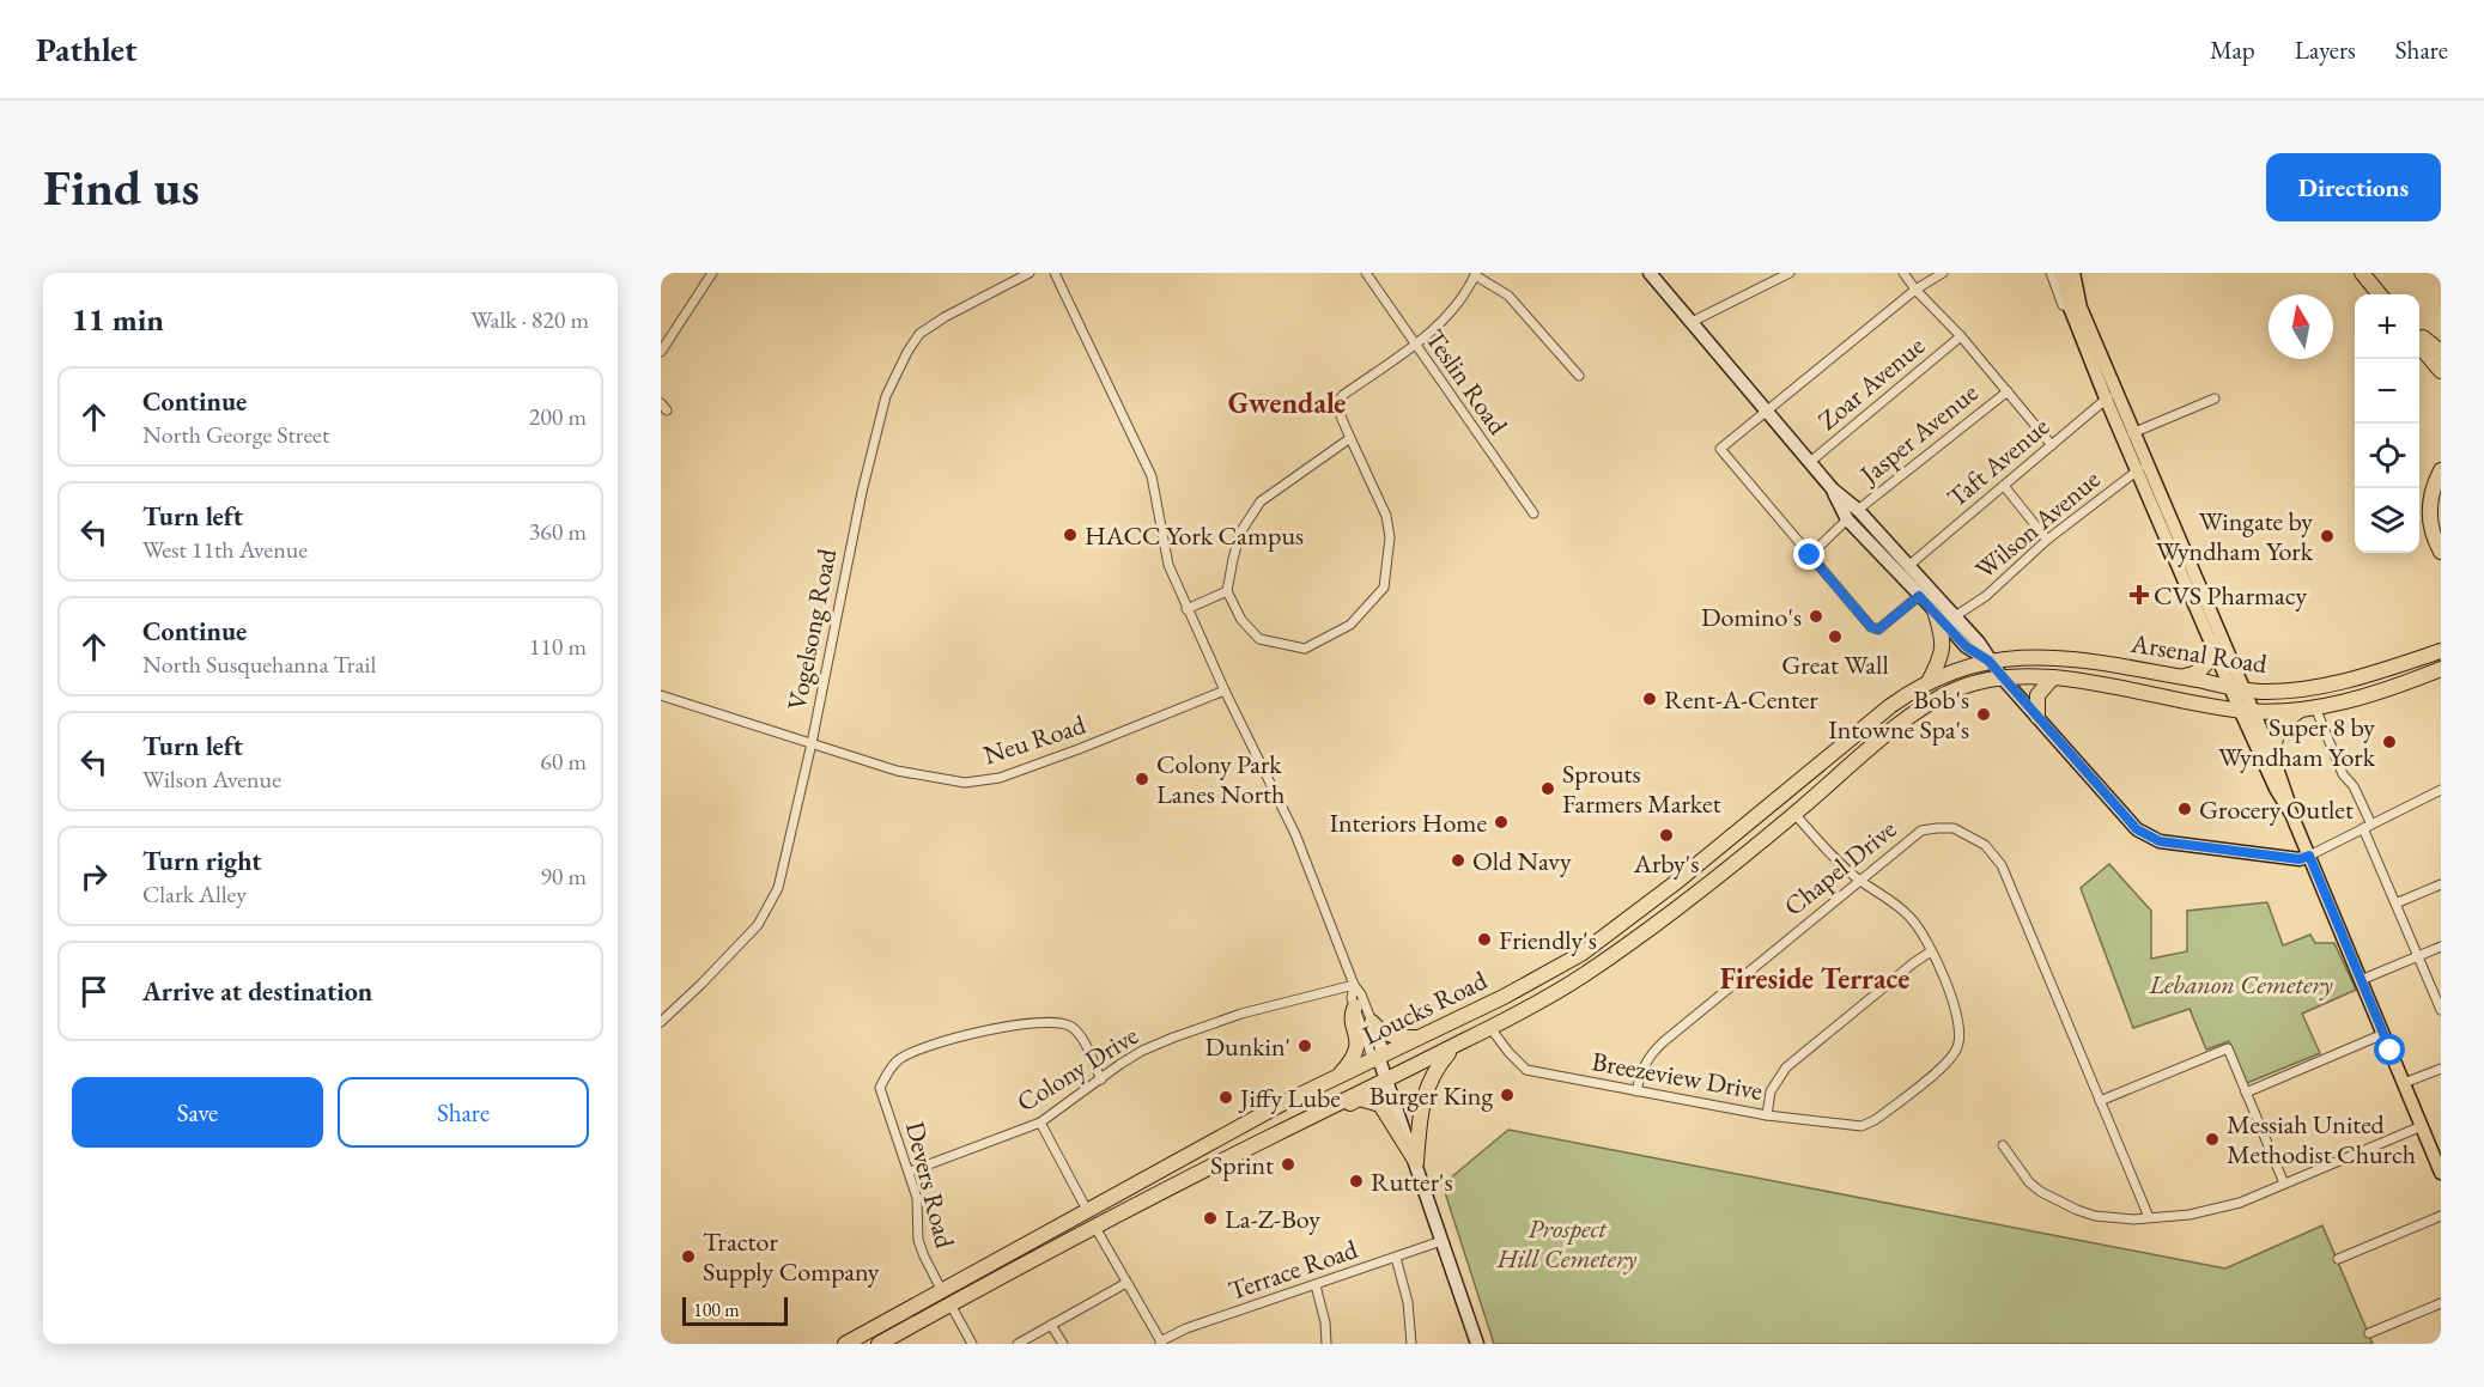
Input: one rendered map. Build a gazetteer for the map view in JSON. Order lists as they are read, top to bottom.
{
  "streets": {
    "highway": ["Arsenal Road", "Loucks Road"],
    "street": [
      "Teslin Road",
      "Zoar Avenue",
      "Jasper Avenue",
      "Taft Avenue",
      "Wilson Avenue",
      "Vogelsong Road",
      "Neu Road",
      "Chapel Drive",
      "Colony Drive",
      "Breezeview Drive",
      "Devers Road",
      "Terrace Road"
    ]
  },
  "crossings": [
    ["Vogelsong Road", "Neu Road"],
    ["Arsenal Road", "Loucks Road"],
    ["Chapel Drive", "Breezeview Drive"],
    ["Loucks Road", "Breezeview Drive"],
    ["Loucks Road", "Devers Road"],
    ["Colony Drive", "Devers Road"]
  ],
  "districts": ["Gwendale", "Fireside Terrace"],
  "parks": ["Lebanon Cemetery", "Prospect Hill Cemetery"],
  "places": {
    "other": [
      "HACC York Campus",
      "Wingate by Wyndham York",
      "Domino's",
      "Great Wall",
      "Rent-A-Center",
      "Bob's Intowne Spa's",
      "Super 8 by Wyndham York",
      "Colony Park Lanes North",
      "Sprouts Farmers Market",
      "Grocery Outlet",
      "Interiors Home",
      "Arby's",
      "Old Navy",
      "Friendly's",
      "Dunkin'",
      "Burger King",
      "Jiffy Lube",
      "Messiah United Methodist Church",
      "Sprint",
      "Rutter's",
      "La-Z-Boy",
      "Tractor Supply Company"
    ],
    "health": ["CVS Pharmacy"]
  },
  "scale_bar": "100 m",
  "north": "top",
  "page": {
    "header": "Pathlet",
    "nav": ["Map", "Layers", "Share"],
    "buttons": [
      "Directions",
      ["Save", "Share"]
    ],
    "title": "Find us",
    "heading": ["11 min", "Walk · 820 m"],
    "map_buttons": ["+", "−"],
    "list": [
      ["Continue", "North George Street", "200 m"],
      ["Turn left", "West 11th Avenue", "360 m"],
      ["Continue", "North Susquehanna Trail", "110 m"],
      ["Turn left", "Wilson Avenue", "60 m"],
      ["Turn right", "Clark Alley", "90 m"],
      "Arrive at destination"
    ],
    "scale": "100 m"
  }
}
